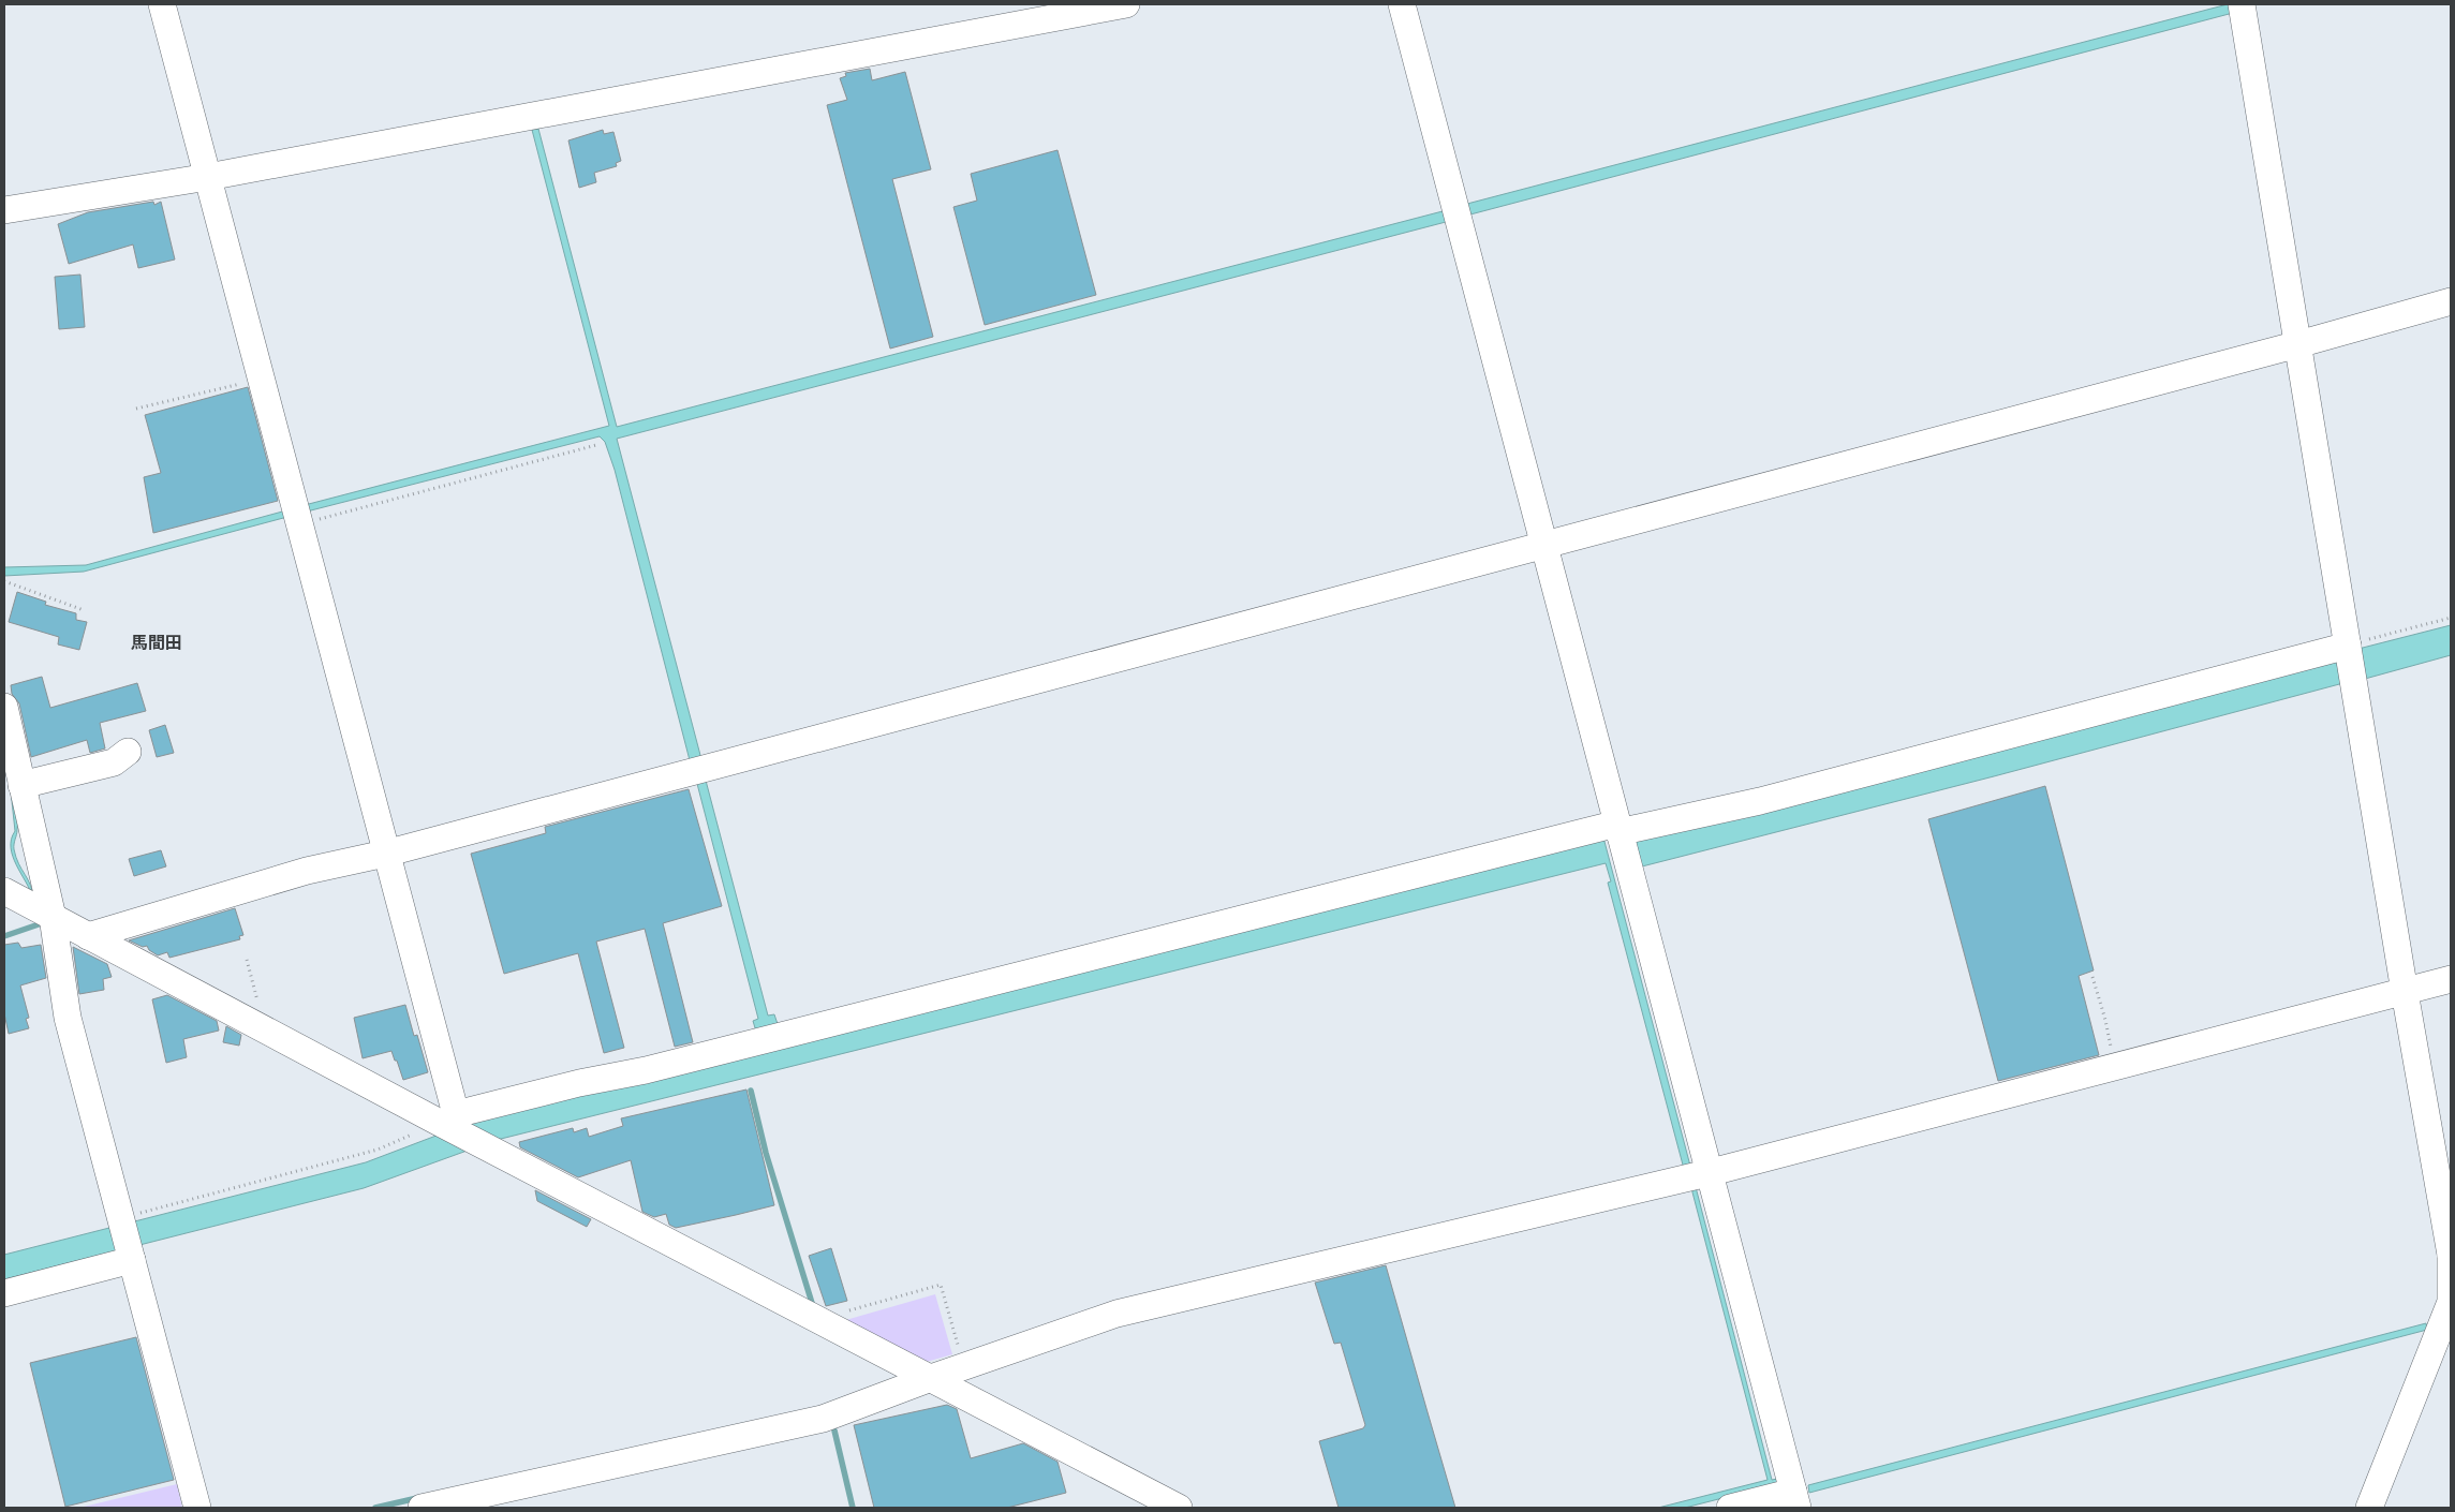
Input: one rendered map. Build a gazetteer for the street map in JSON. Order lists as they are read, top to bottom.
{
  "districts": ["馬間田"]
}
